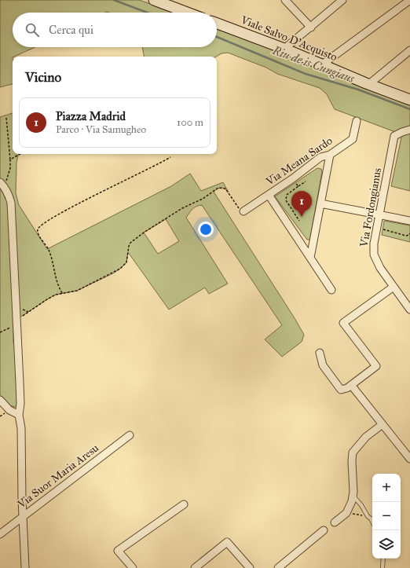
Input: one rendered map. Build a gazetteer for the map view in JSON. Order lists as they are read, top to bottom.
{
  "streets": {
    "street": [
      "Viale Salvo D'Acquisto",
      "Via Meana Sardo",
      "Via Fordongianus",
      "Via Suor Maria Aresu"
    ]
  },
  "water": ["Riu de is Cungiaus"],
  "page": {
    "search": "Cerca qui",
    "heading": "Vicino",
    "list": [
      {
        "mark": "1",
        "name": "Piazza Madrid",
        "note": "Parco · Via Samugheo",
        "value": "100 m"
      }
    ],
    "pins": "1",
    "map_buttons": ["+", "−"]
  }
}
